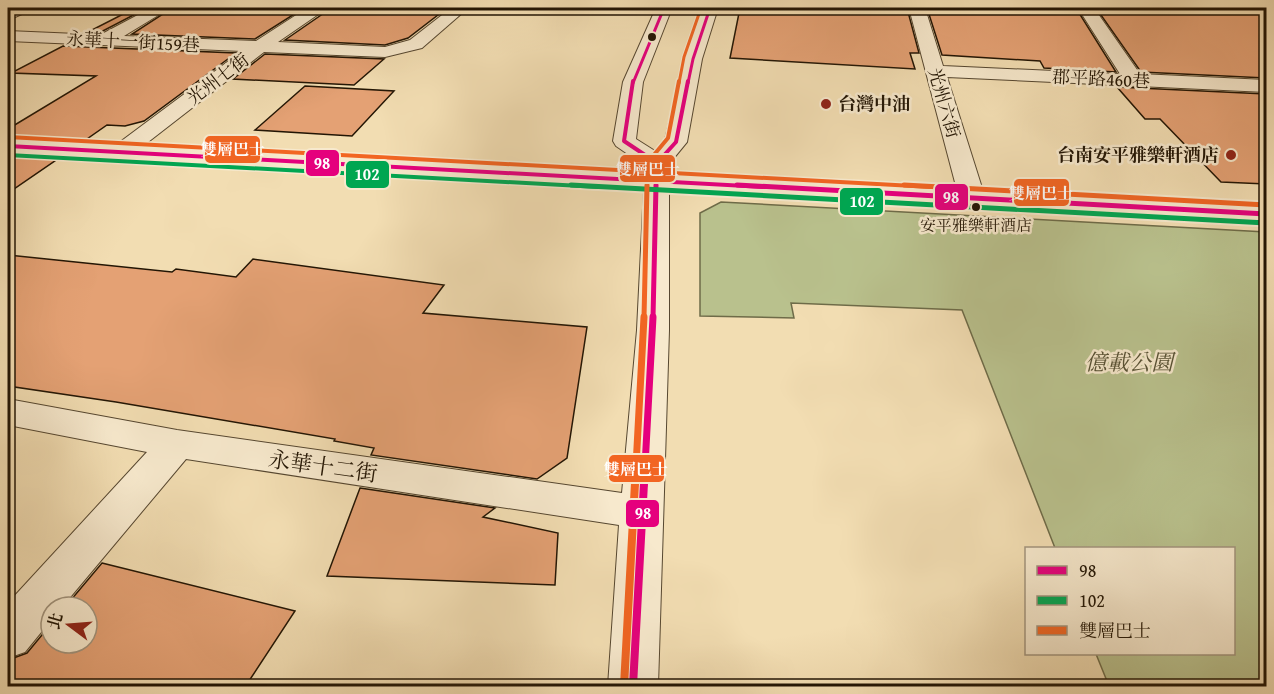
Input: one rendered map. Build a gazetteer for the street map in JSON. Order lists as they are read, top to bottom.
{
  "streets": {
    "street": [
      "永華十一街159巷",
      "光州七街",
      "郡平路460巷",
      "光州六街",
      "永華十二街"
    ]
  },
  "crossings": [
    ["永華十一街159巷", "光州七街"],
    ["郡平路460巷", "光州六街"]
  ],
  "parks": ["億載公園"],
  "places": ["台灣中油", "台南安平雅樂軒酒店", "安平雅樂軒酒店"],
  "lines": ["transit line 98", "transit line 雙層巴士", "transit line 102"],
  "legend": ["98", "102", "雙層巴士"],
  "north": "left"
}
